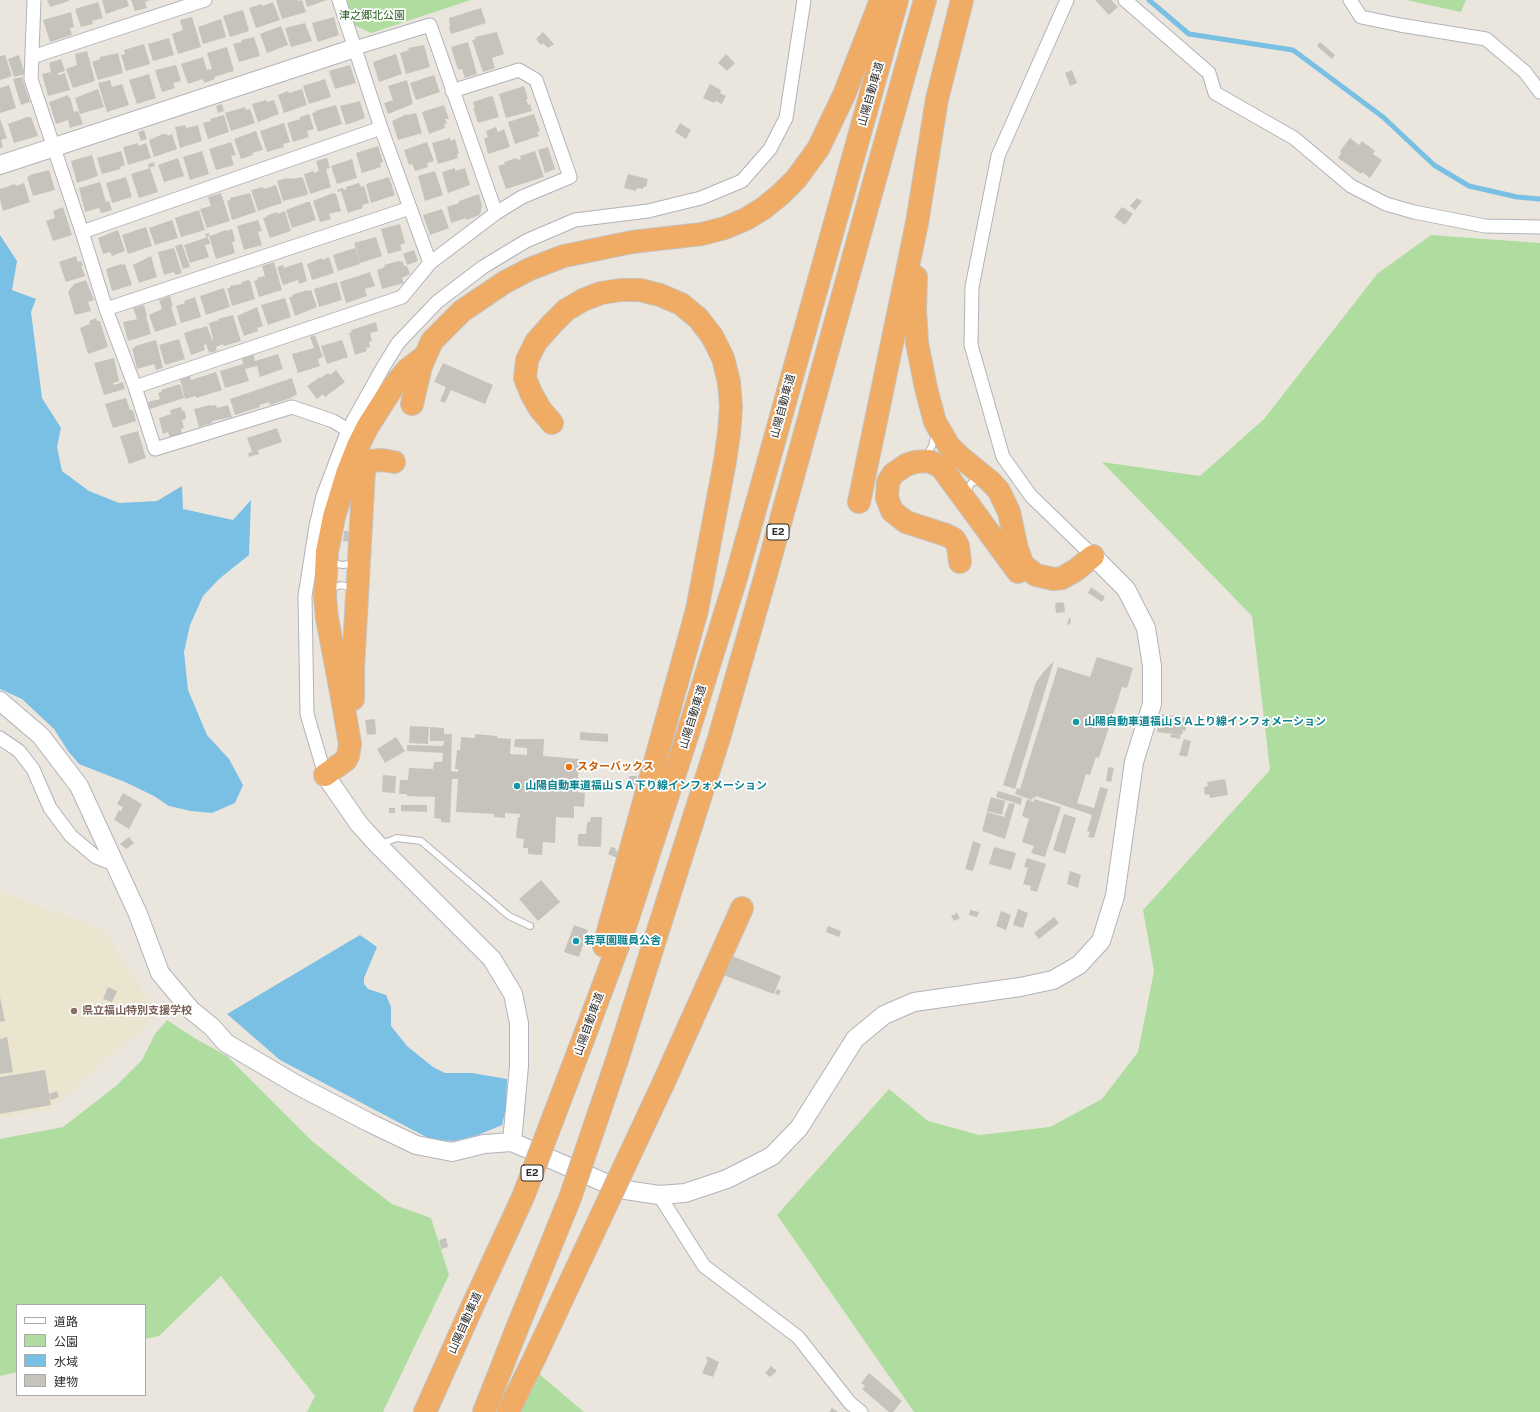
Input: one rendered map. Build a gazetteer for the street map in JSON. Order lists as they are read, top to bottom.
{
  "streets": {
    "highway": ["山陽自動車道", "E2"]
  },
  "parks": ["津之郷北公園"],
  "places": [
    "山陽自動車道福山ＳＡ上り線インフォメーション",
    "スターバックス",
    "山陽自動車道福山ＳＡ下り線インフォメーション",
    "若草園職員公舎",
    "県立福山特別支援学校"
  ],
  "legend": [
    "道路",
    "公園",
    "水域",
    "建物"
  ]
}
